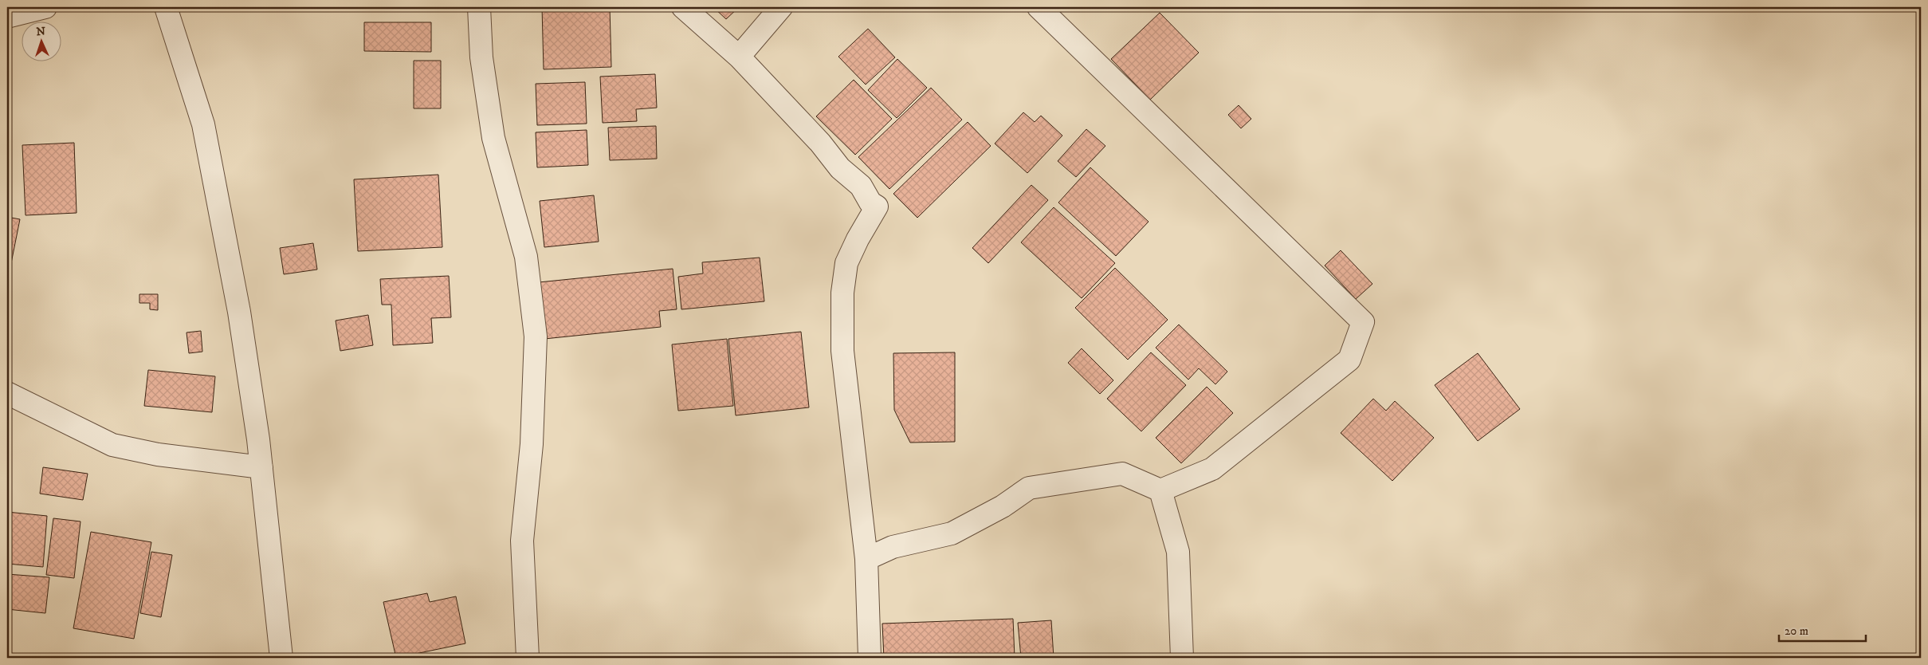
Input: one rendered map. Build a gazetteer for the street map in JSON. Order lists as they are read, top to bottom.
{
  "scale_bar": "20 m",
  "north": "top"
}
